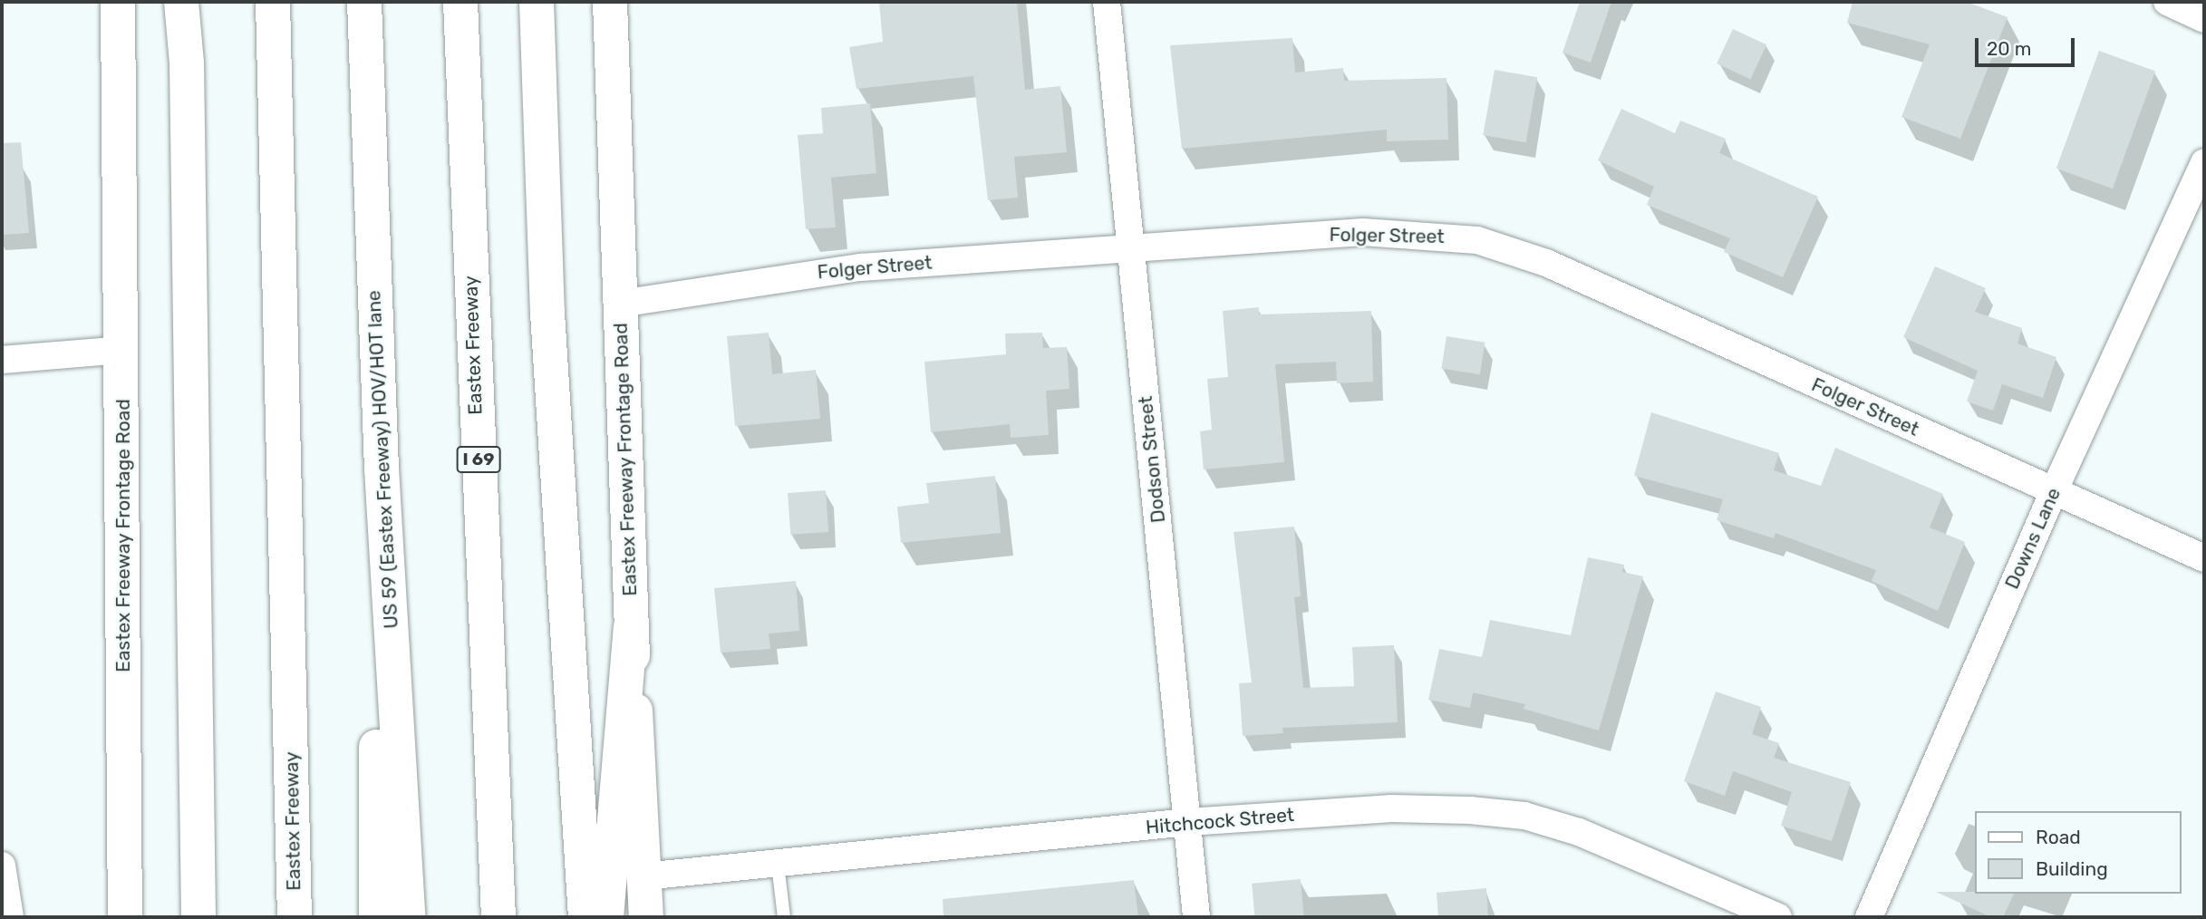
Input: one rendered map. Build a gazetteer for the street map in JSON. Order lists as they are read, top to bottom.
{
  "streets": {
    "main road": [
      "Eastex Freeway",
      "US 59 (Eastex Freeway) HOV/HOT lane",
      "I 69",
      "Eastex Freeway Frontage Road"
    ],
    "street": [
      "Folger Street",
      "Dodson Street",
      "Downs Lane",
      "Hitchcock Street"
    ]
  },
  "crossings": [
    ["Folger Street", "Eastex Freeway Frontage Road"],
    ["Folger Street", "Dodson Street"],
    ["Folger Street", "Downs Lane"],
    ["Eastex Freeway Frontage Road", "Hitchcock Street"],
    ["Dodson Street", "Hitchcock Street"]
  ],
  "legend": ["Road", "Building"],
  "scale_bar": "20 m"
}
